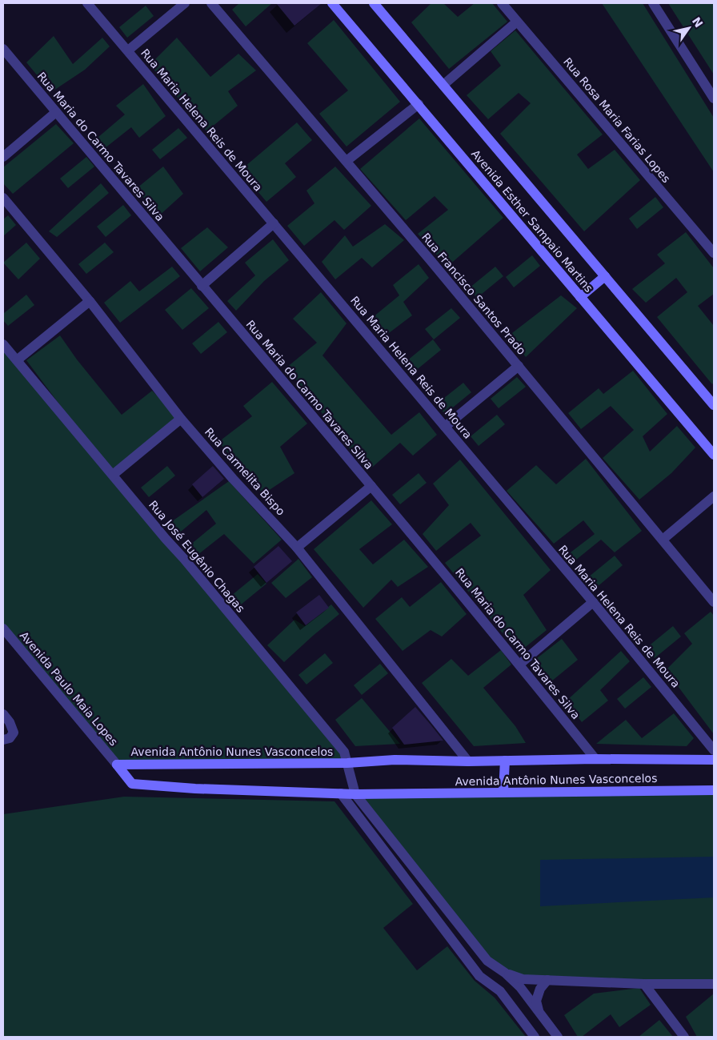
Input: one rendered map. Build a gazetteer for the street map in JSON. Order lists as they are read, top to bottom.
{
  "streets": {
    "street": [
      "Rua Maria Helena Reis de Moura",
      "Rua Rosa Maria Farias Lopes",
      "Rua Maria do Carmo Tavares Silva",
      "Avenida Esther Sampaio Martins",
      "Rua Francisco Santos Prado",
      "Rua Carmelita Bispo",
      "Rua José Eugênio Chagas",
      "Avenida Paulo Maia Lopes",
      "Avenida Antônio Nunes Vasconcelos"
    ]
  },
  "crossings": [
    ["Rua Maria do Carmo Tavares Silva", "Avenida Antônio Nunes Vasconcelos"],
    ["Rua Carmelita Bispo", "Avenida Antônio Nunes Vasconcelos"],
    ["Rua José Eugênio Chagas", "Avenida Antônio Nunes Vasconcelos"],
    ["Avenida Paulo Maia Lopes", "Avenida Antônio Nunes Vasconcelos"]
  ],
  "north": "top right"
}
